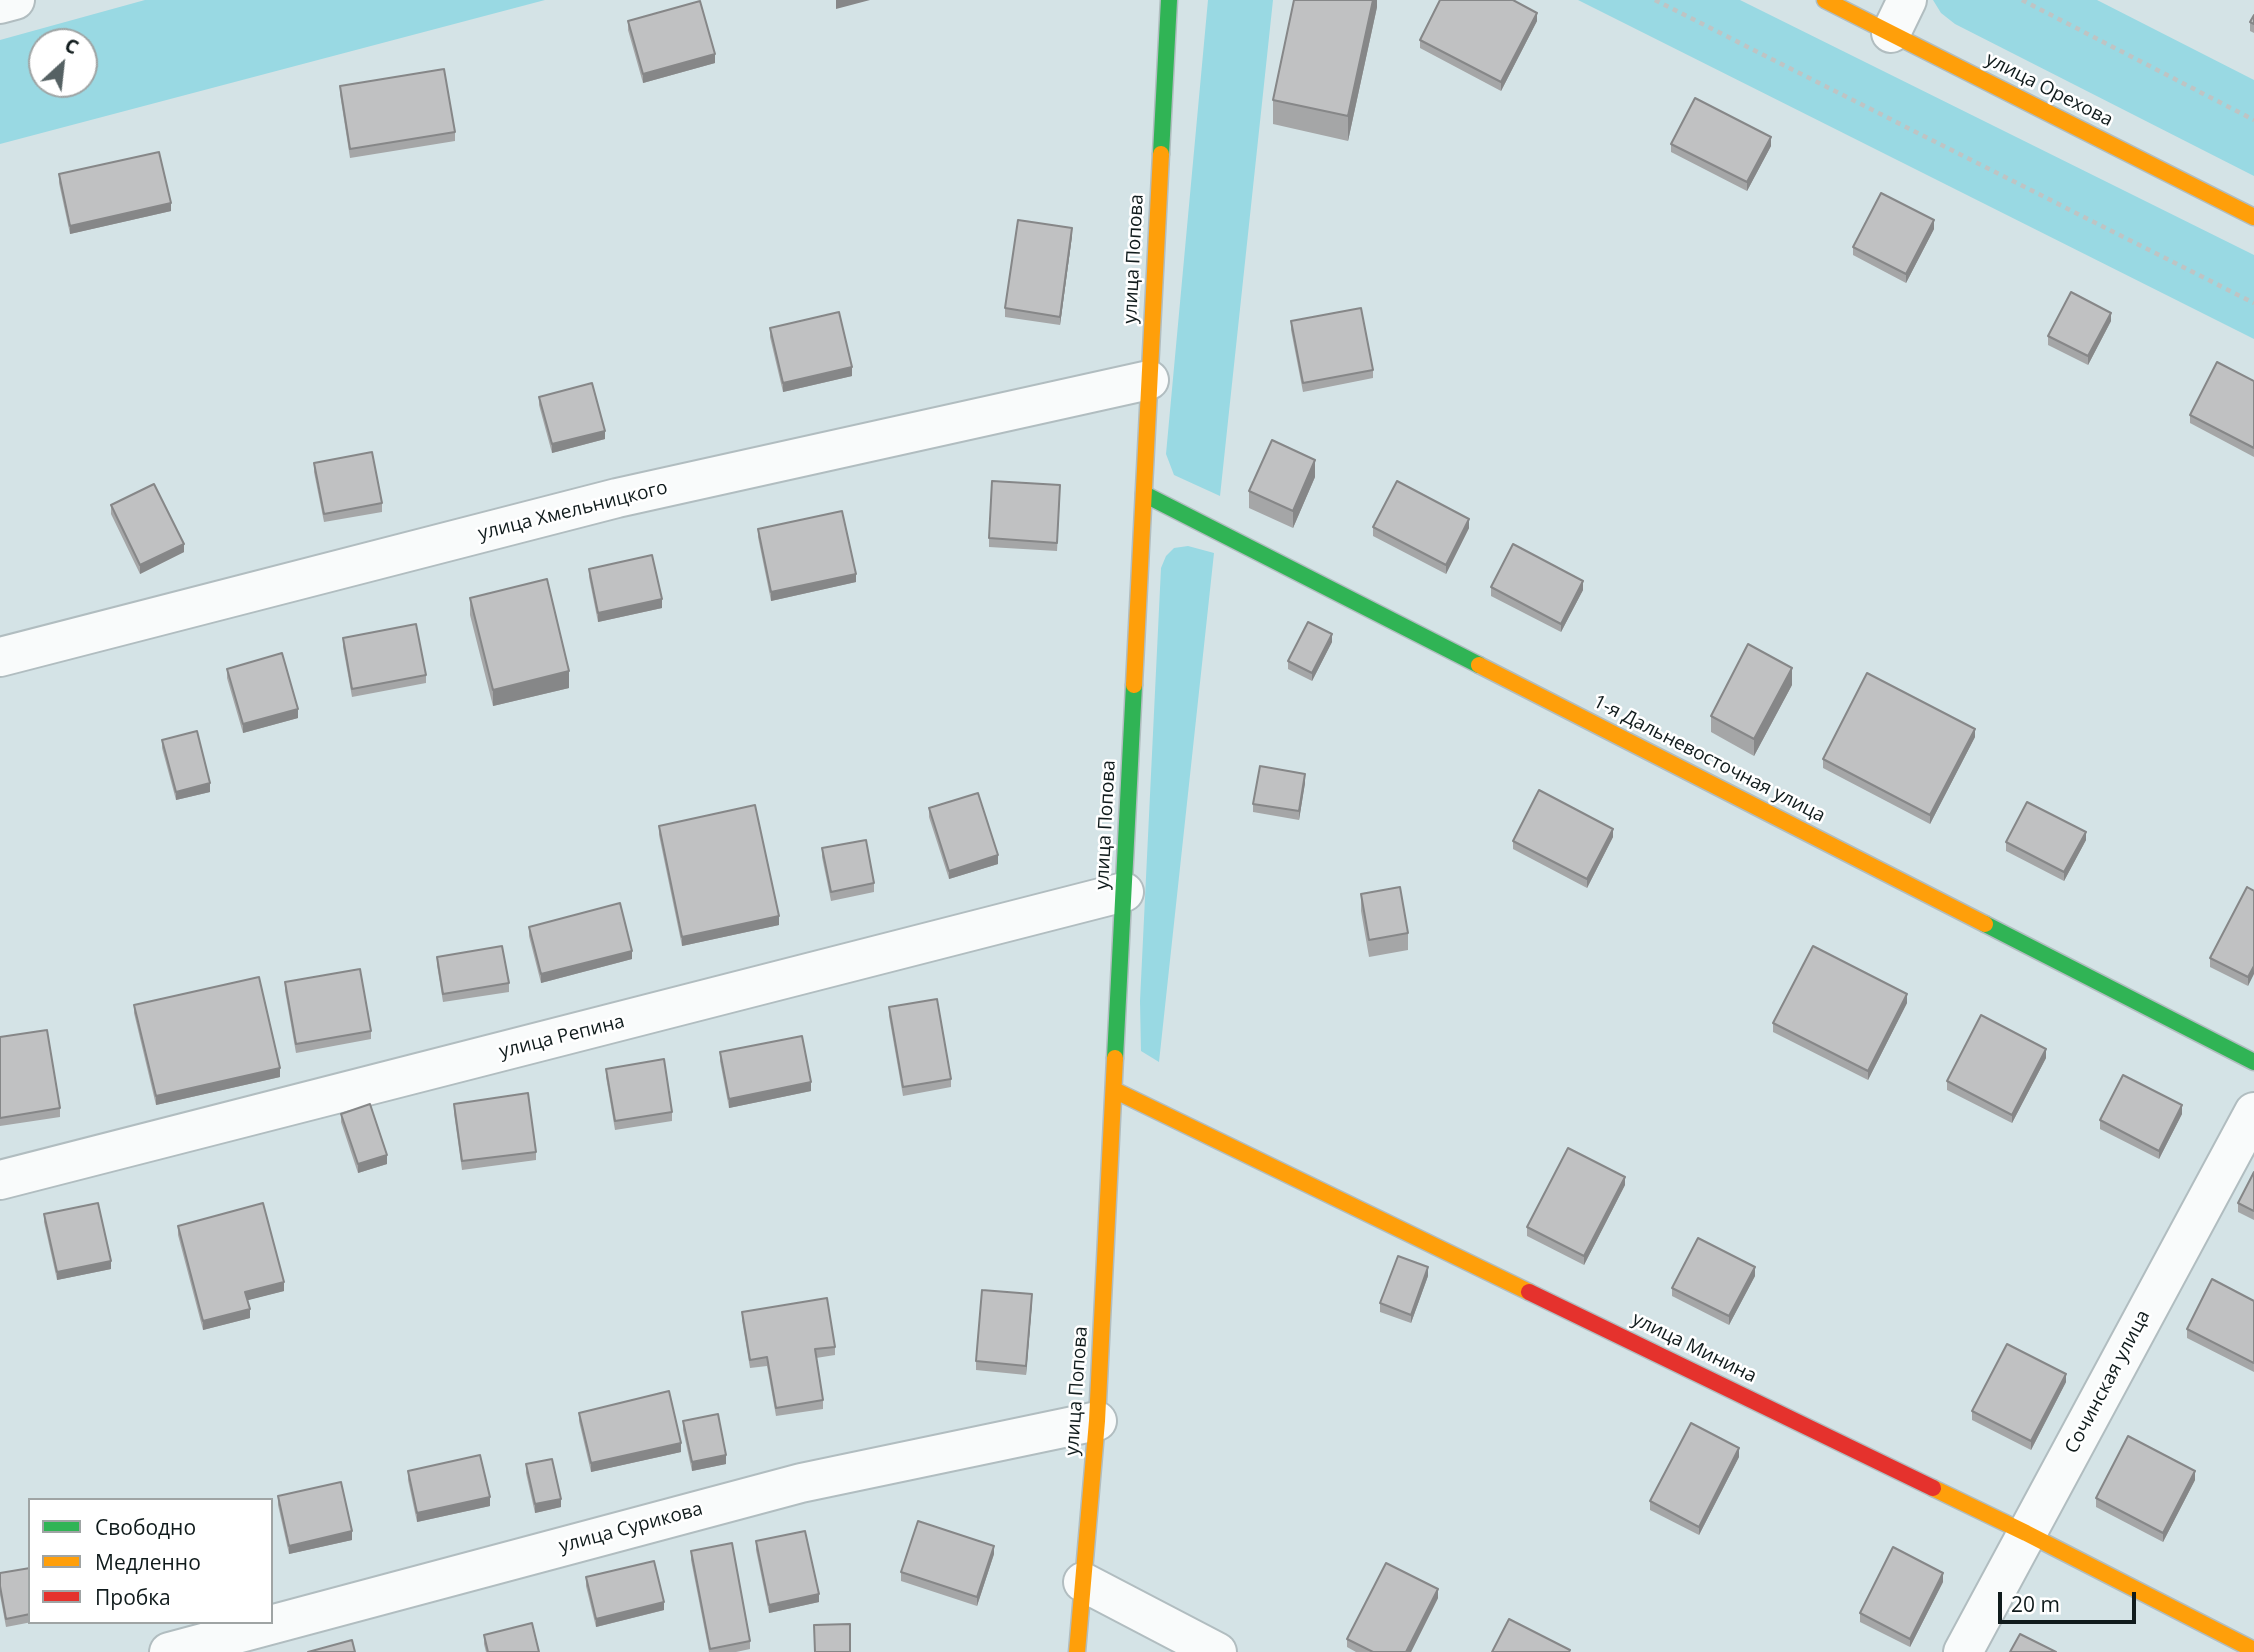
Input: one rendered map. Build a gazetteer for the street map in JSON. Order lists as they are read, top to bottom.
{
  "streets": {
    "street": [
      "улица Орехова",
      "улица Попова",
      "улица Хмельницкого",
      "1-я Дальневосточная улица",
      "улица Репина",
      "улица Минина",
      "Сочинская улица",
      "улица Сурикова"
    ]
  },
  "crossings": [
    ["улица Попова", "улица Хмельницкого"],
    ["улица Попова", "1-я Дальневосточная улица"],
    ["улица Попова", "улица Репина"],
    ["улица Попова", "улица Минина"],
    ["улица Попова", "улица Сурикова"],
    ["улица Минина", "Сочинская улица"]
  ],
  "legend": ["Свободно", "Медленно", "Пробка"],
  "scale_bar": "20 m",
  "north": "top right"
}
